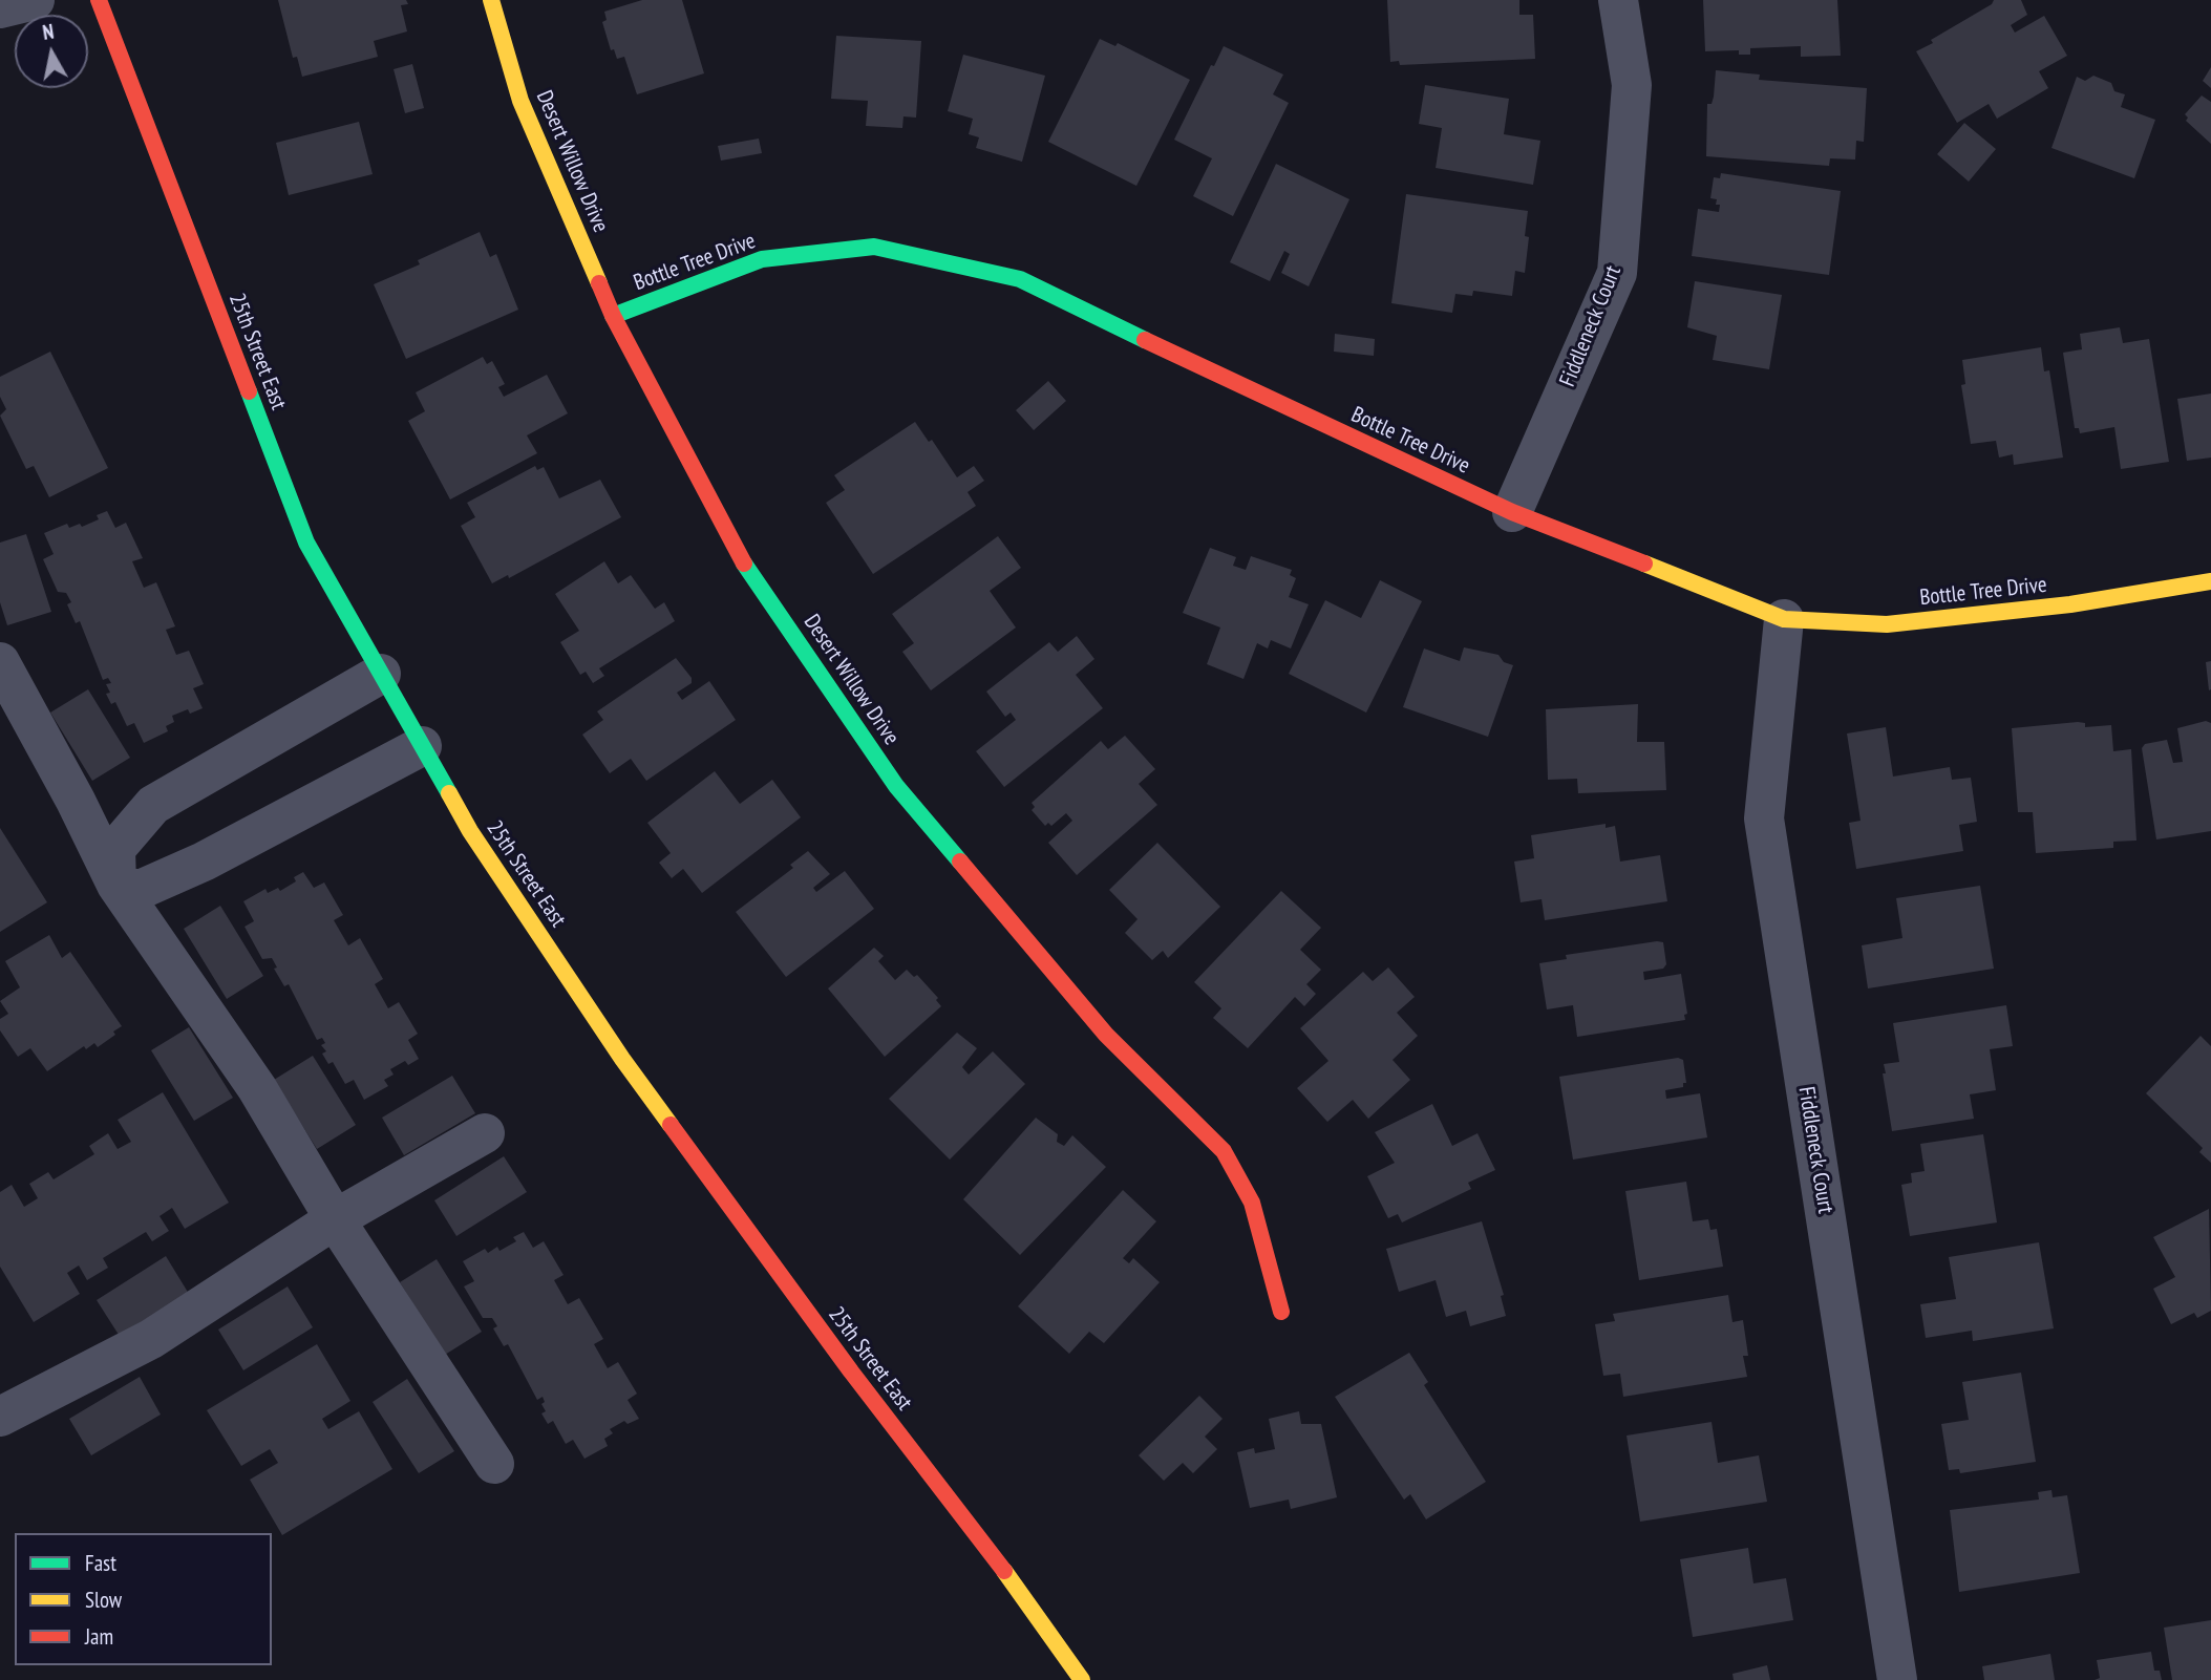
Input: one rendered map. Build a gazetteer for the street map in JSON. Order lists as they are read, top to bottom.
{
  "streets": {
    "street": [
      "Desert Willow Drive",
      "Bottle Tree Drive",
      "Fiddleneck Court",
      "25th Street East"
    ]
  },
  "crossings": [
    ["Desert Willow Drive", "Bottle Tree Drive"],
    ["Bottle Tree Drive", "Fiddleneck Court"]
  ],
  "legend": ["Fast", "Slow", "Jam"],
  "north": "top"
}
